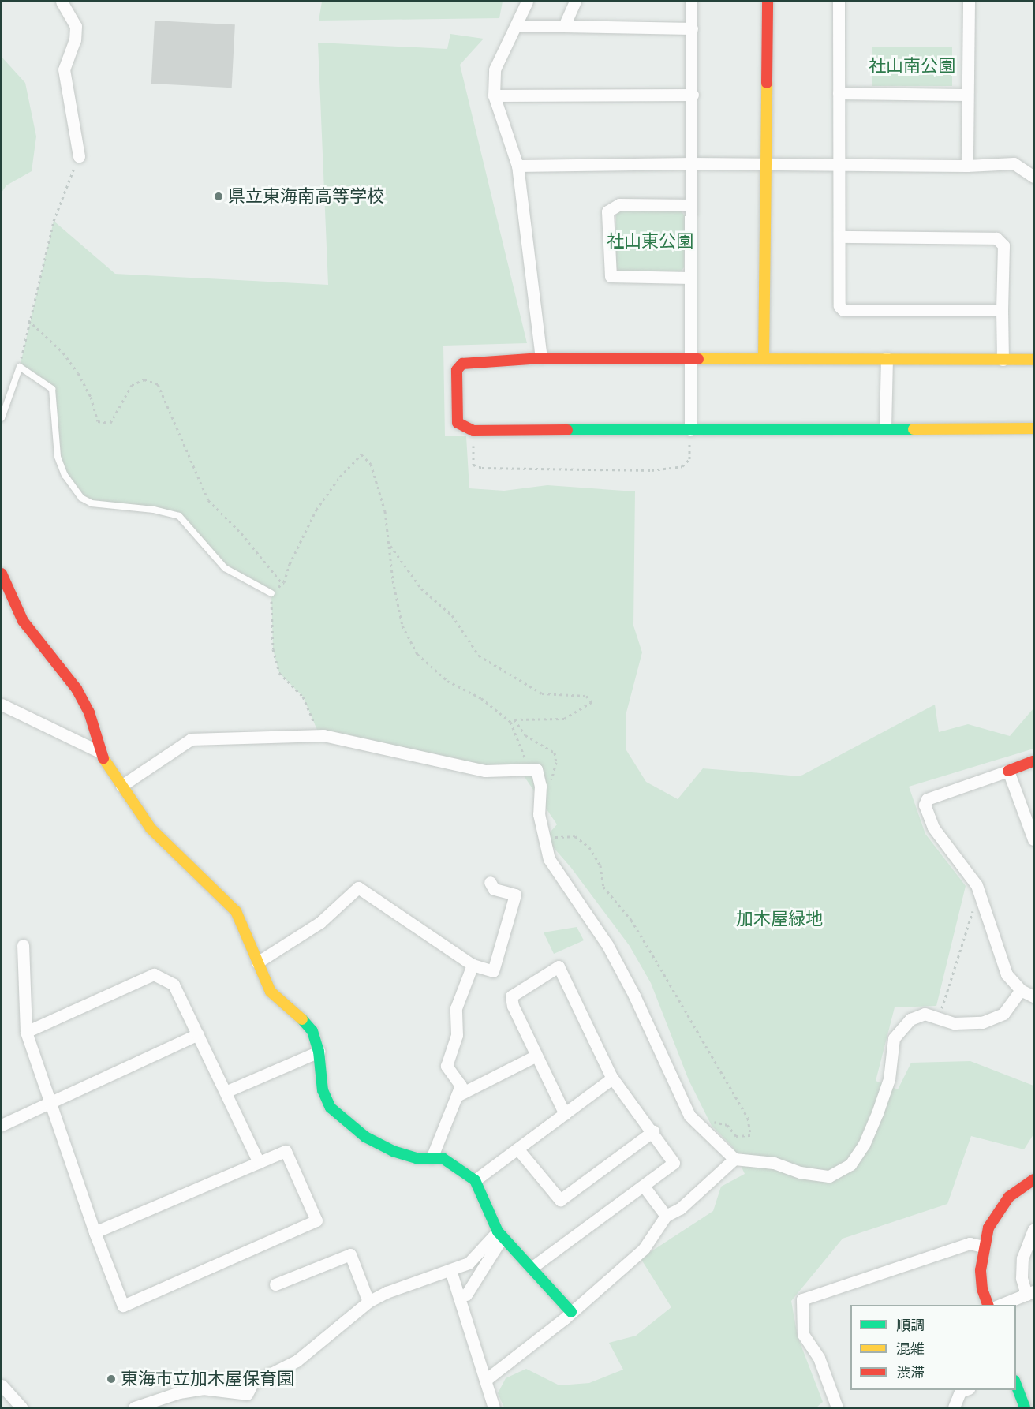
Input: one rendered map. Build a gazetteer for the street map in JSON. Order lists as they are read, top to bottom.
{
  "parks": ["社山南公園", "社山東公園", "加木屋緑地"],
  "places": ["県立東海南高等学校", "東海市立加木屋保育園"],
  "legend": ["順調", "混雑", "渋滞"]
}
